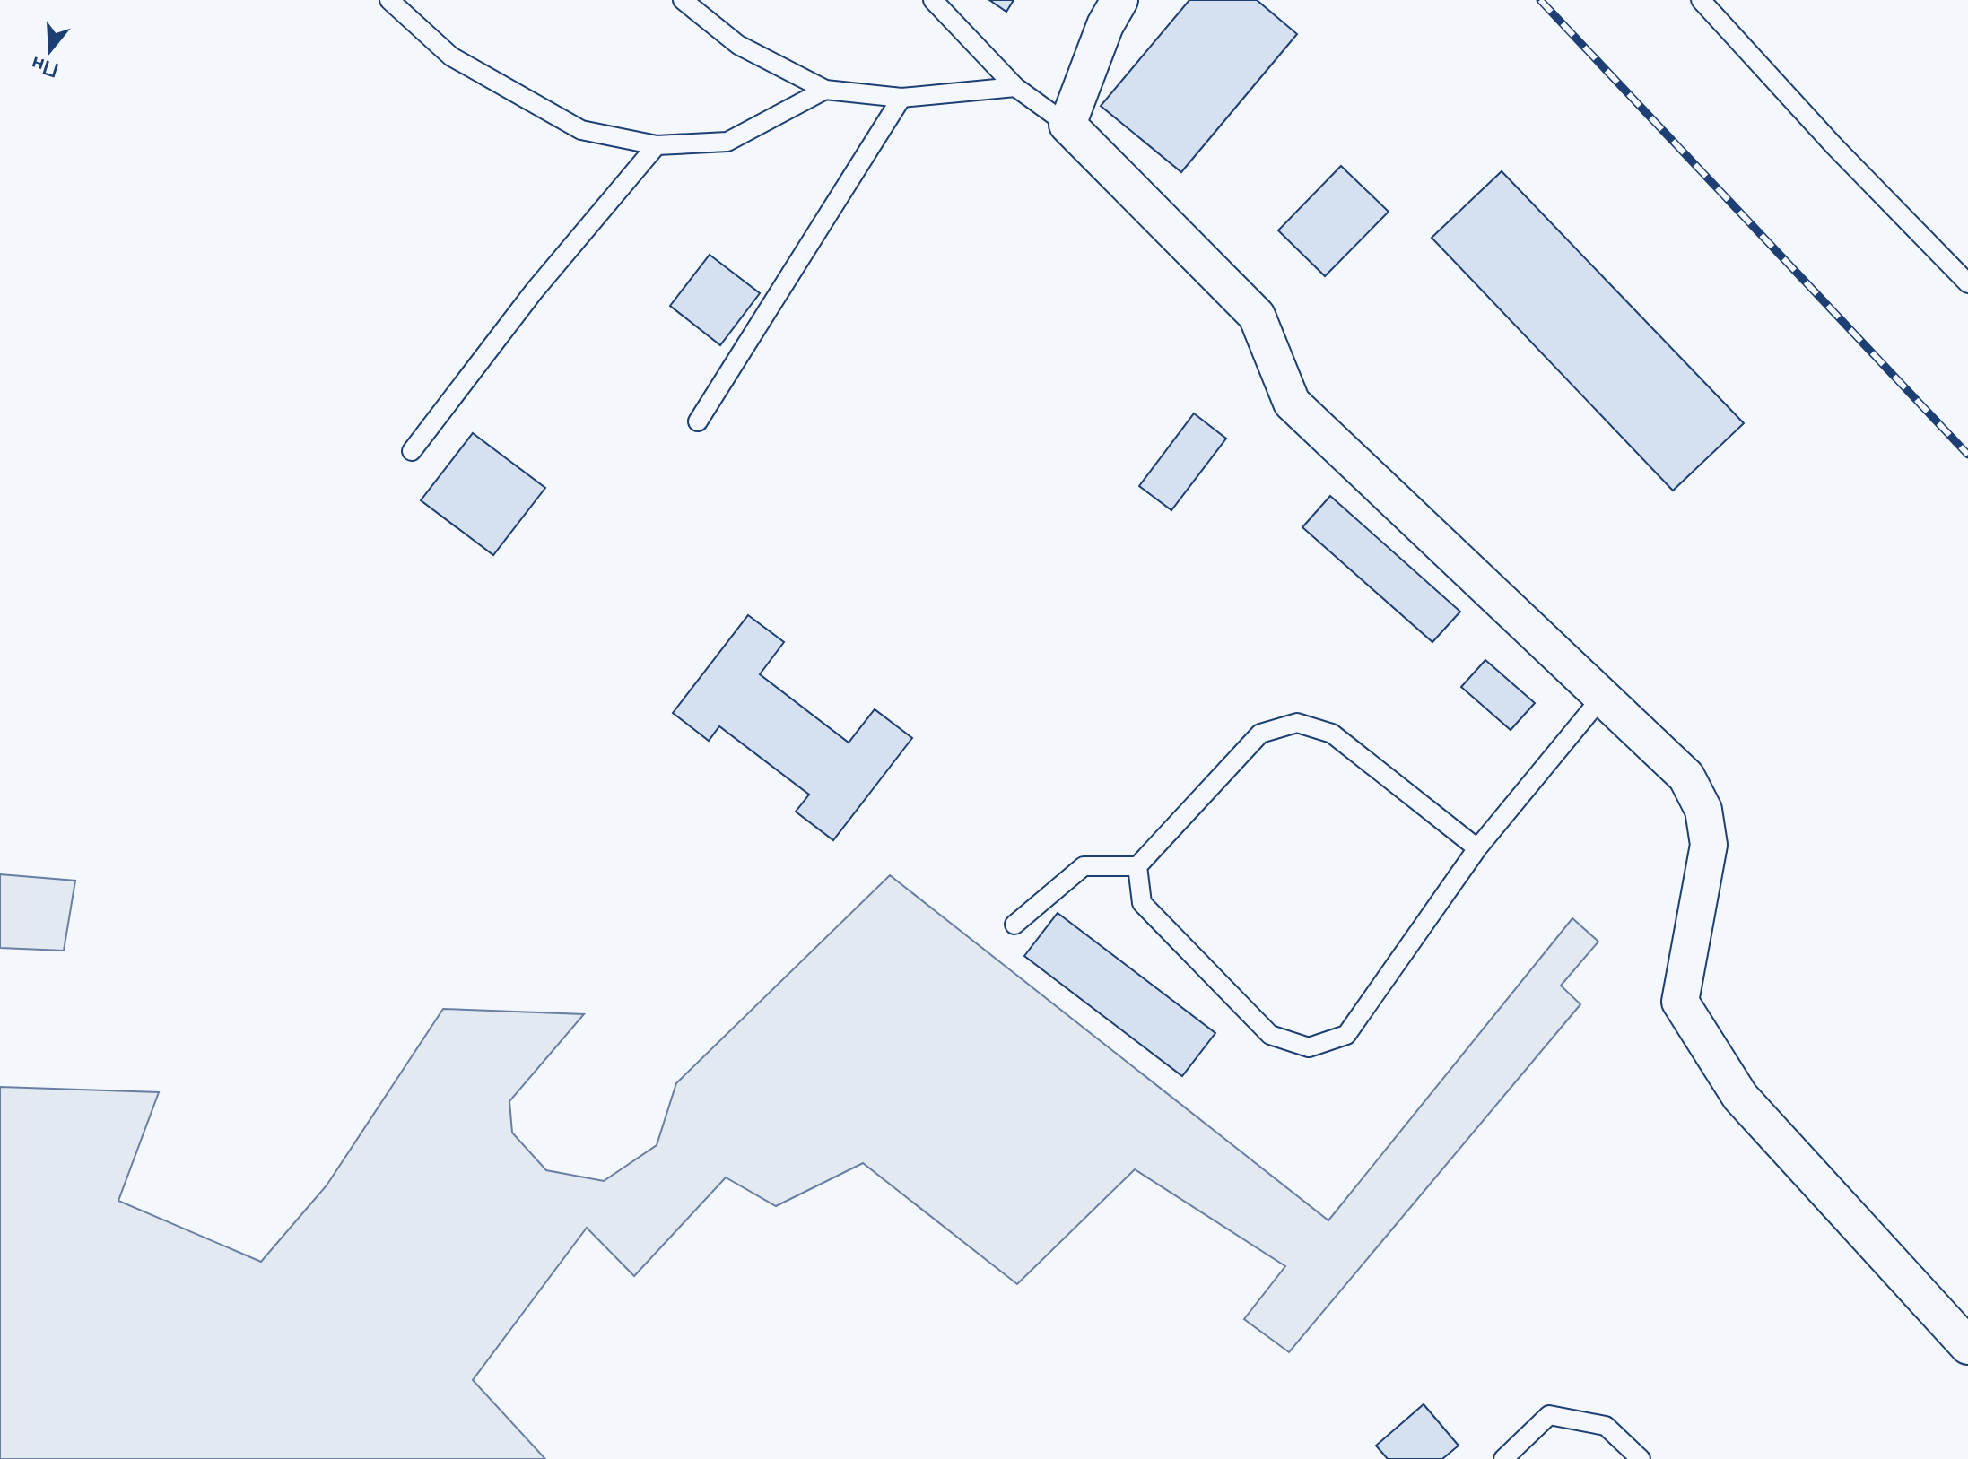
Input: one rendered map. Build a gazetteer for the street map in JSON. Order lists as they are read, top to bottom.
{
  "north": "bottom"
}
